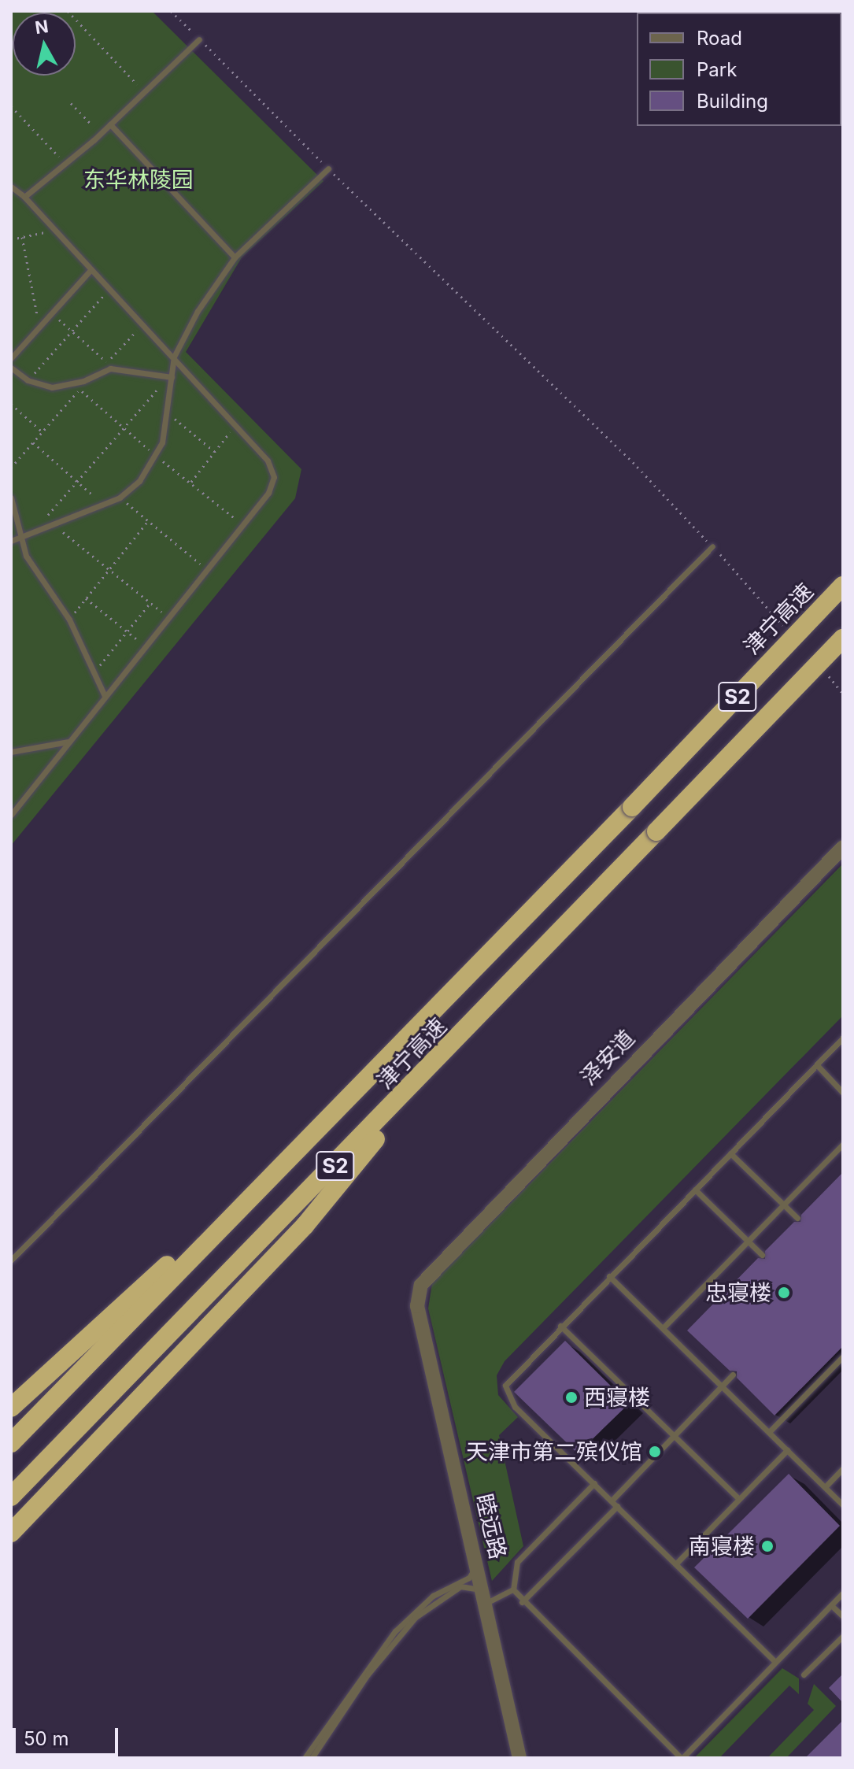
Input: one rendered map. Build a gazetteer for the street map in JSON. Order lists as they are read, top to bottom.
{
  "streets": {
    "highway": ["津宁高速", "S2"],
    "street": ["泽安道", "睦远路"]
  },
  "crossings": [
    ["泽安道", "睦远路"]
  ],
  "parks": ["东华林陵园"],
  "places": [
    "忠寝楼",
    "西寝楼",
    "天津市第二殡仪馆",
    "南寝楼"
  ],
  "legend": ["Road", "Park", "Building"],
  "scale_bar": "50 m",
  "north": "top"
}
